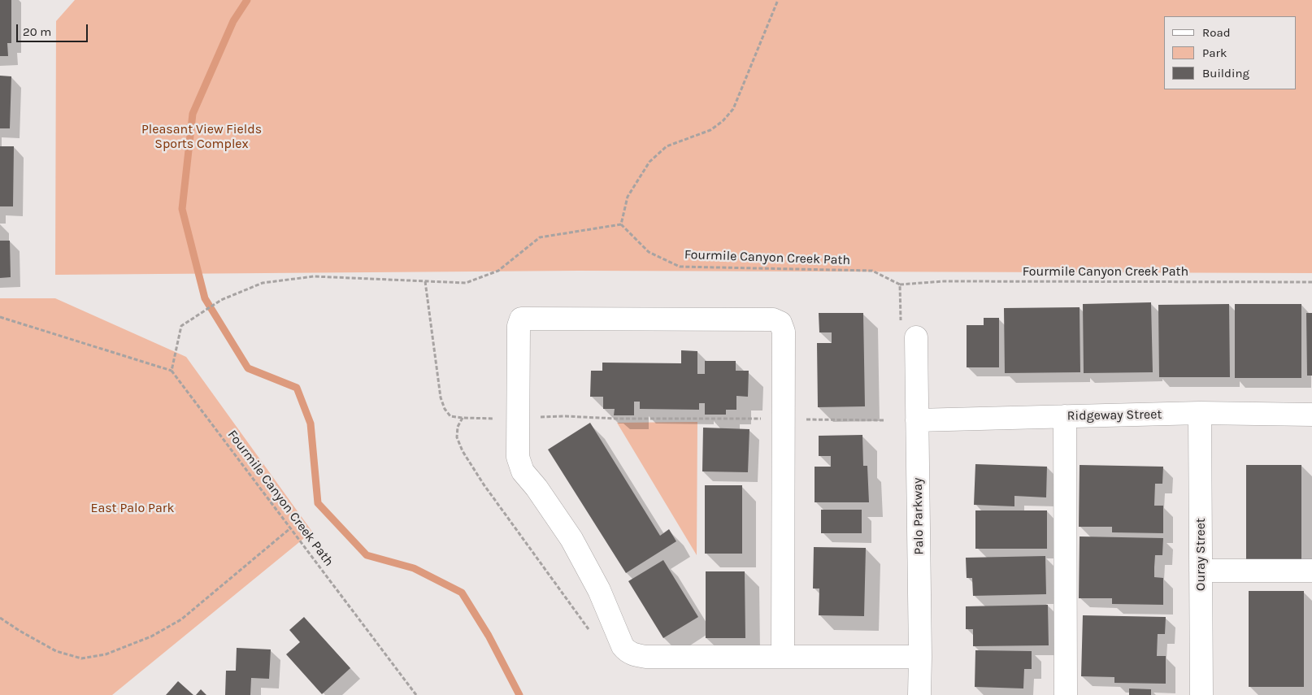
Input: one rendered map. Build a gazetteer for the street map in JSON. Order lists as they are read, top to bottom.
{
  "streets": {
    "street": ["Ridgeway Street", "Palo Parkway", "Ouray Street"],
    "path": ["Fourmile Canyon Creek Path"]
  },
  "crossings": [
    ["Ridgeway Street", "Palo Parkway"],
    ["Ridgeway Street", "Ouray Street"]
  ],
  "parks": ["Pleasant View Fields Sports Complex", "East Palo Park"],
  "legend": ["Road", "Park", "Building"],
  "scale_bar": "20 m"
}
